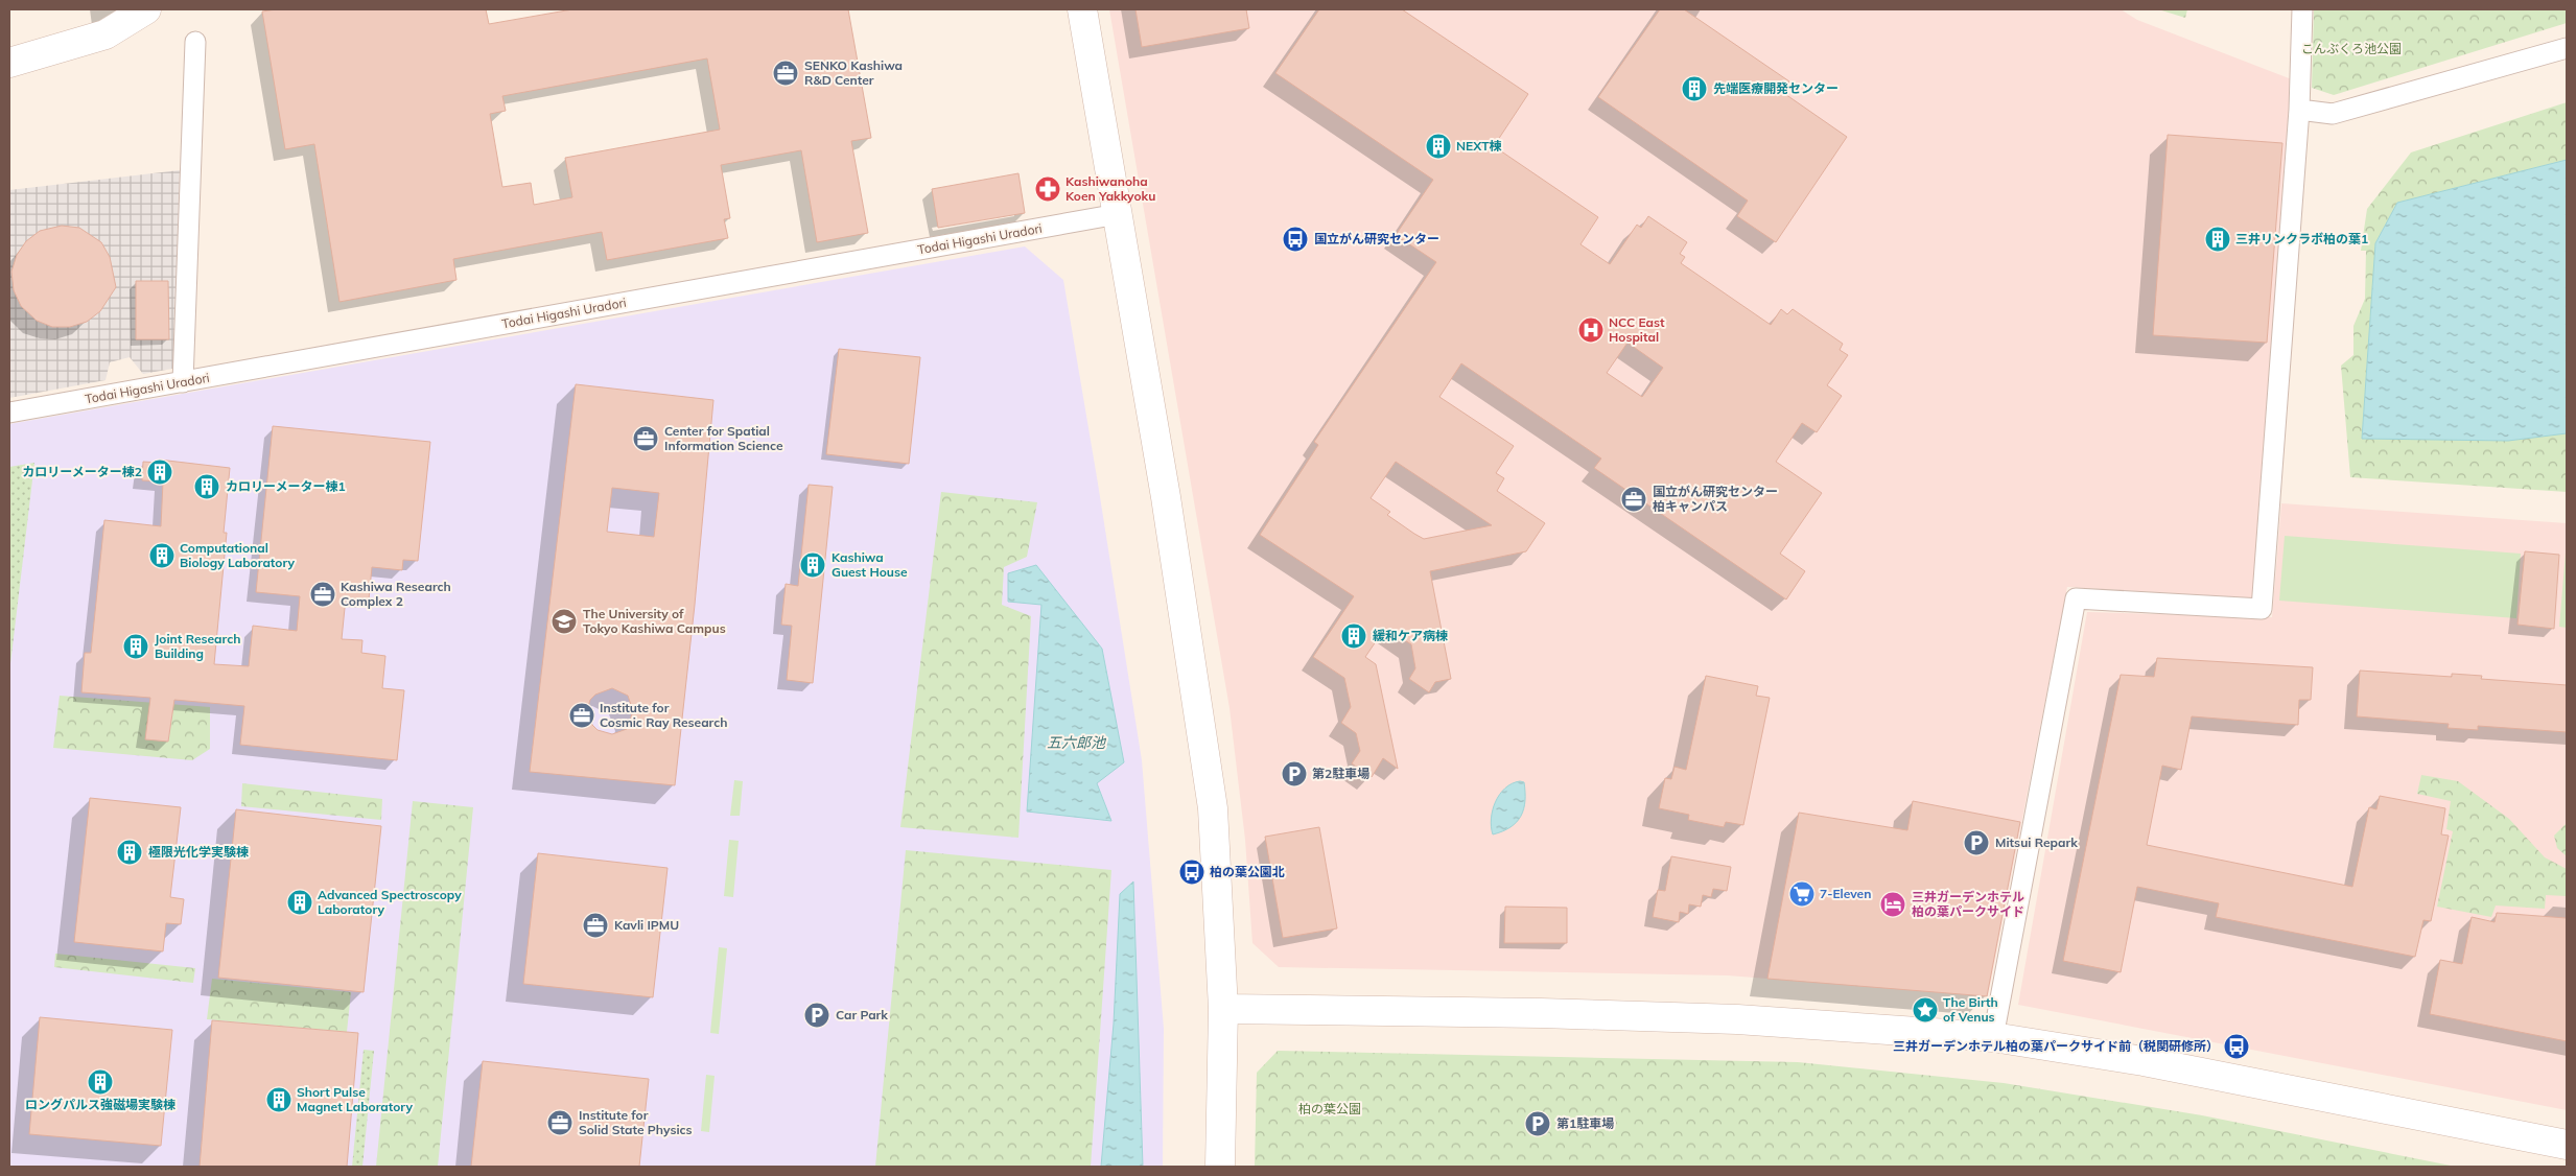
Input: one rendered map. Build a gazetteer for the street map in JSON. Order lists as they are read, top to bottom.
{
  "streets": {
    "street": ["Todai Higashi Uradori"]
  },
  "water": ["五六郎池"],
  "parks": ["こんぶくろ池公園", "柏の葉公園"],
  "places": {
    "office": [
      "SENKO Kashiwa R&D Center",
      "Center for Spatial Information Science",
      "国立がん研究センター 柏キャンパス",
      "Kashiwa Research Complex 2",
      "Institute for Cosmic Ray Research",
      "Kavli IPMU",
      "Institute for Solid State Physics"
    ],
    "building": [
      "先端医療開発センター",
      "NEXT棟",
      "三井リンクラボ柏の葉1",
      "カロリーメーター棟2",
      "カロリーメーター棟1",
      "Computational Biology Laboratory",
      "Kashiwa Guest House",
      "緩和ケア病棟",
      "Joint Research Building",
      "極限光化学実験棟",
      "Advanced Spectroscopy Laboratory",
      "ロングパルス強磁場実験棟",
      "Short Pulse Magnet Laboratory"
    ],
    "pharmacy": ["Kashiwanoha Koen Yakkyoku"],
    "bus stop": ["国立がん研究センター", "柏の葉公園北", "三井ガーデンホテル柏の葉パークサイド前（税関研修所）"],
    "hospital": ["NCC East Hospital"],
    "school or university": ["The University of Tokyo Kashiwa Campus"],
    "parking": [
      "第2駐車場",
      "Mitsui Repark",
      "Car Park",
      "第1駐車場"
    ],
    "supermarket": ["7-Eleven"],
    "hotel": ["三井ガーデンホテル 柏の葉パークサイド"],
    "place": ["The Birth of Venus"]
  }
}
